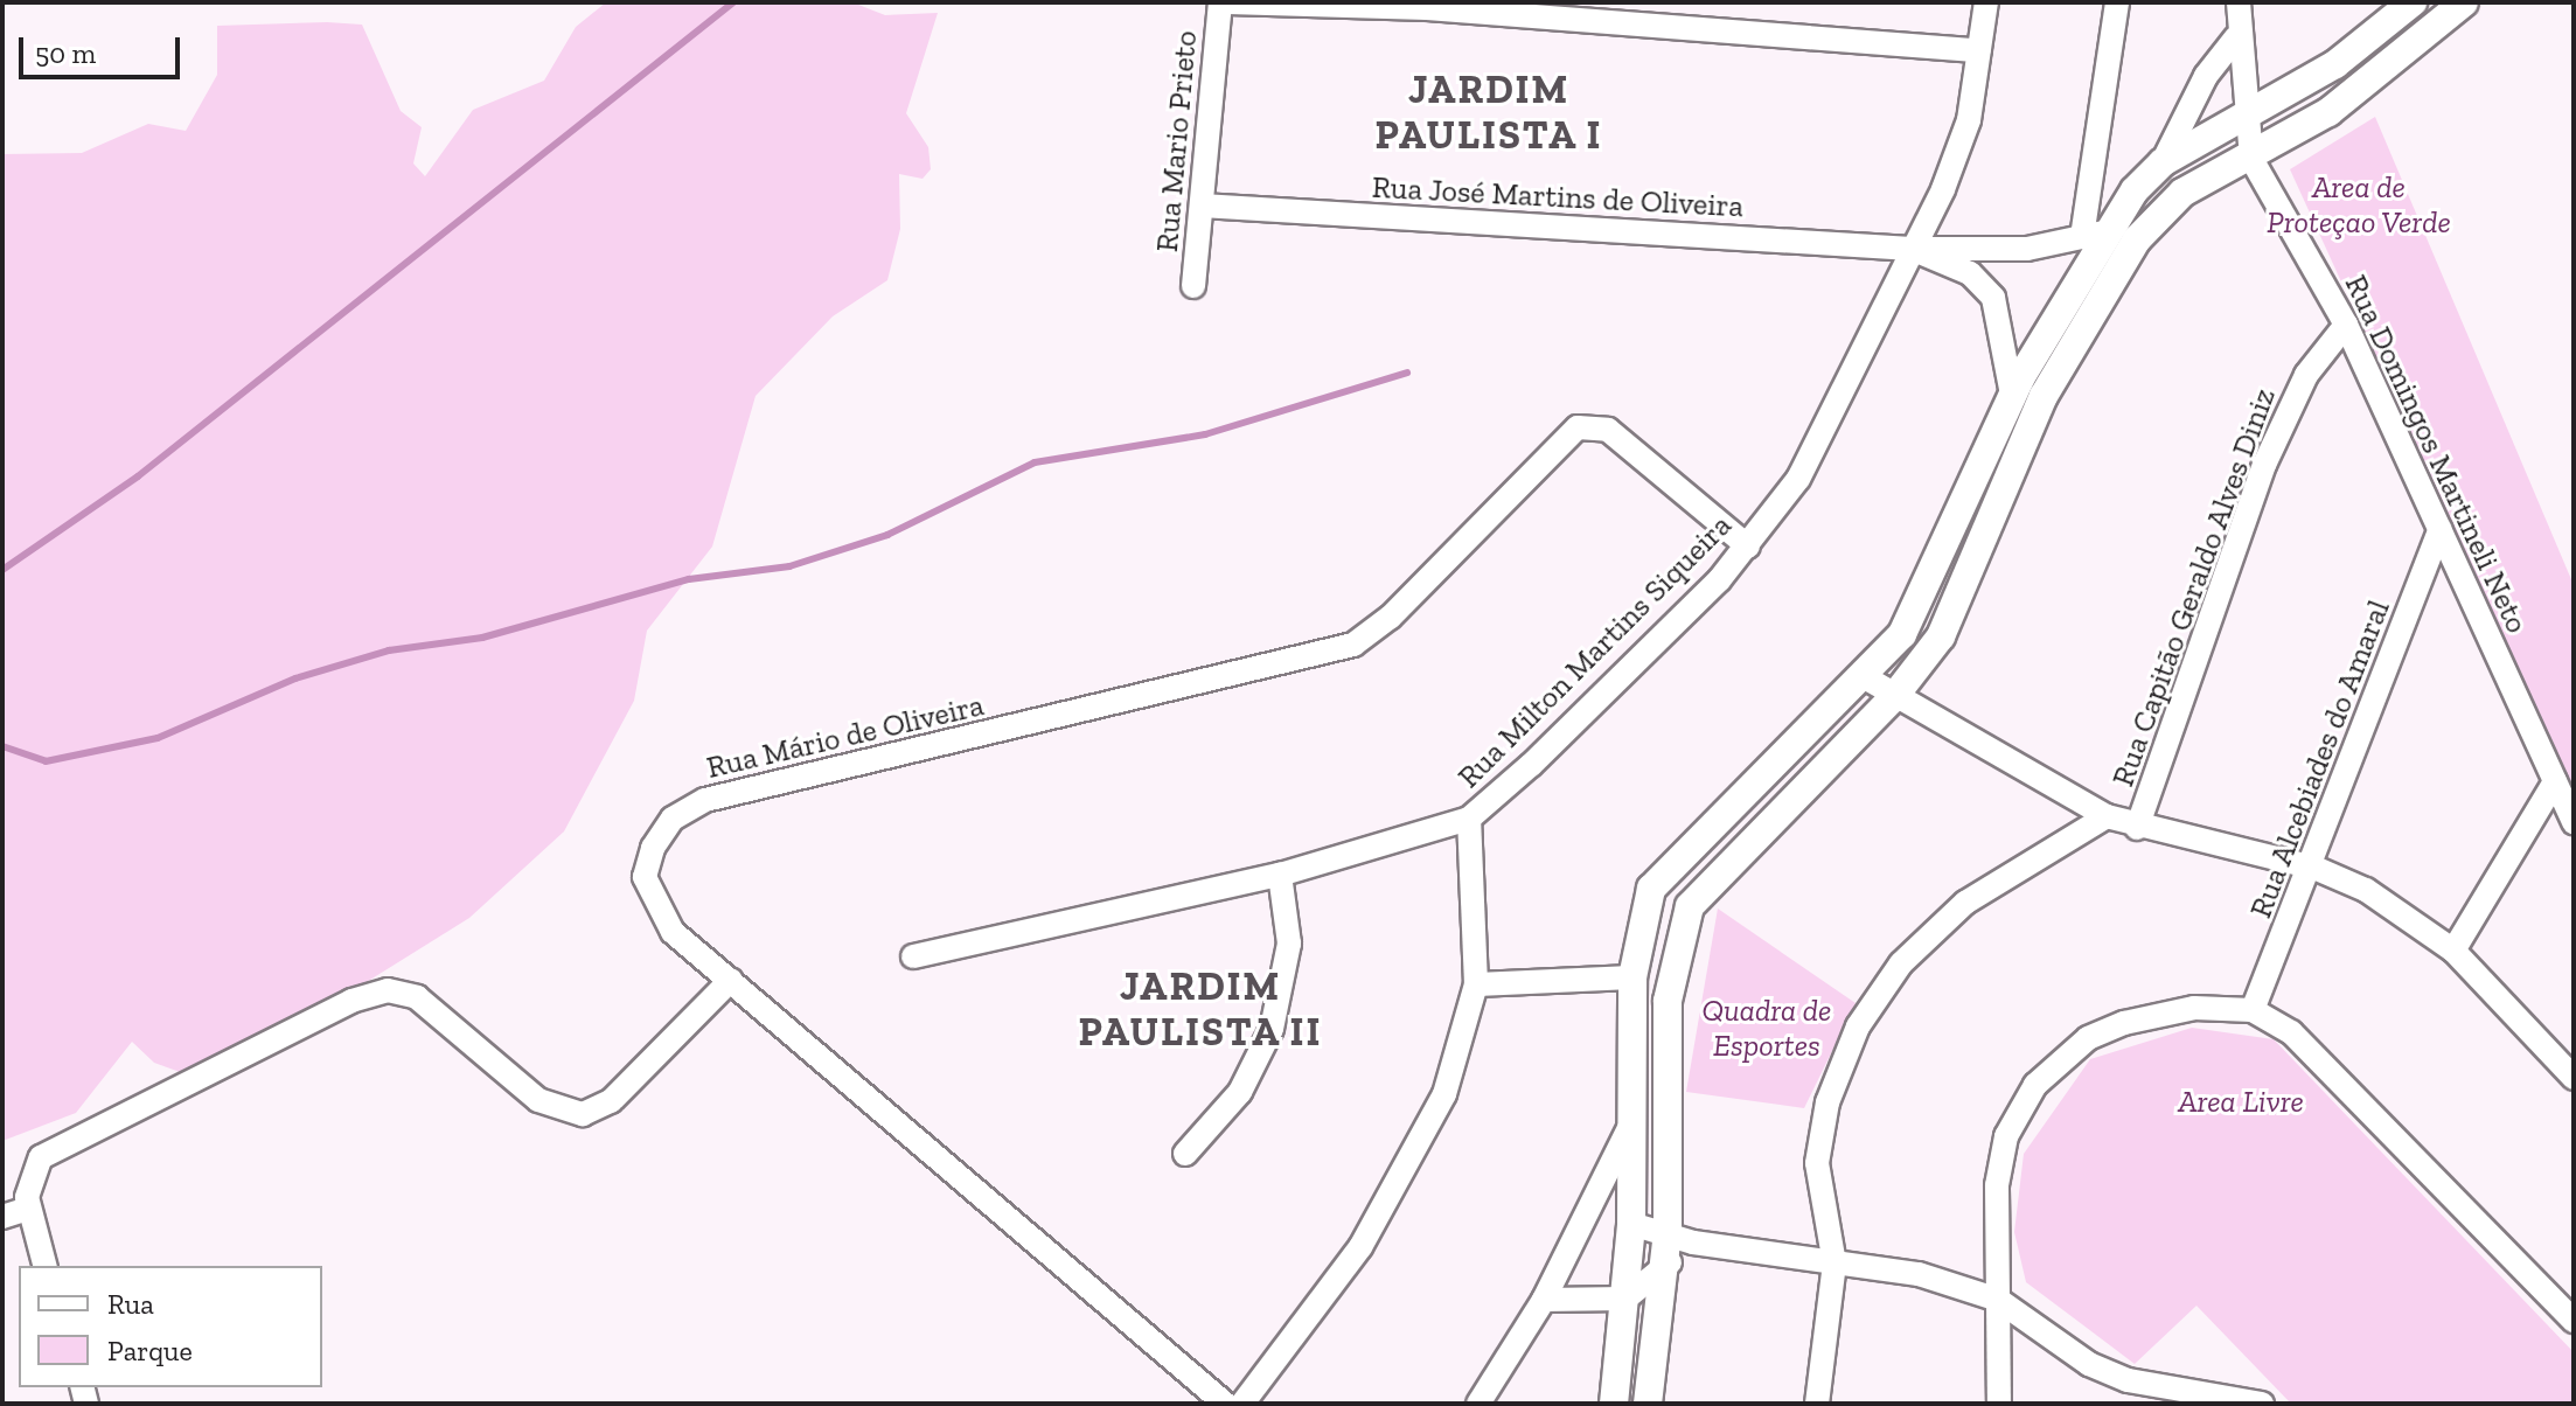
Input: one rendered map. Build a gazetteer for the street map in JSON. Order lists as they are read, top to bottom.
{
  "streets": {
    "street": [
      "Rua Mario Prieto",
      "Rua José Martins de Oliveira",
      "Rua Domingos Martineli Neto",
      "Rua Capitão Geraldo Alves Diniz",
      "Rua Milton Martins Siqueira",
      "Rua Mário de Oliveira",
      "Rua Alcebiades do Amaral"
    ]
  },
  "crossings": [
    ["Rua Mario Prieto", "Rua José Martins de Oliveira"],
    ["Rua José Martins de Oliveira", "Rua Milton Martins Siqueira"],
    ["Rua Domingos Martineli Neto", "Rua Capitão Geraldo Alves Diniz"],
    ["Rua Domingos Martineli Neto", "Rua Alcebiades do Amaral"],
    ["Rua Milton Martins Siqueira", "Rua Mário de Oliveira"]
  ],
  "districts": ["JARDIM PAULISTA I", "JARDIM PAULISTA II"],
  "parks": ["Area de Proteçao Verde", "Quadra de Esportes", "Area Livre"],
  "legend": ["Rua", "Parque"],
  "scale_bar": "50 m"
}
